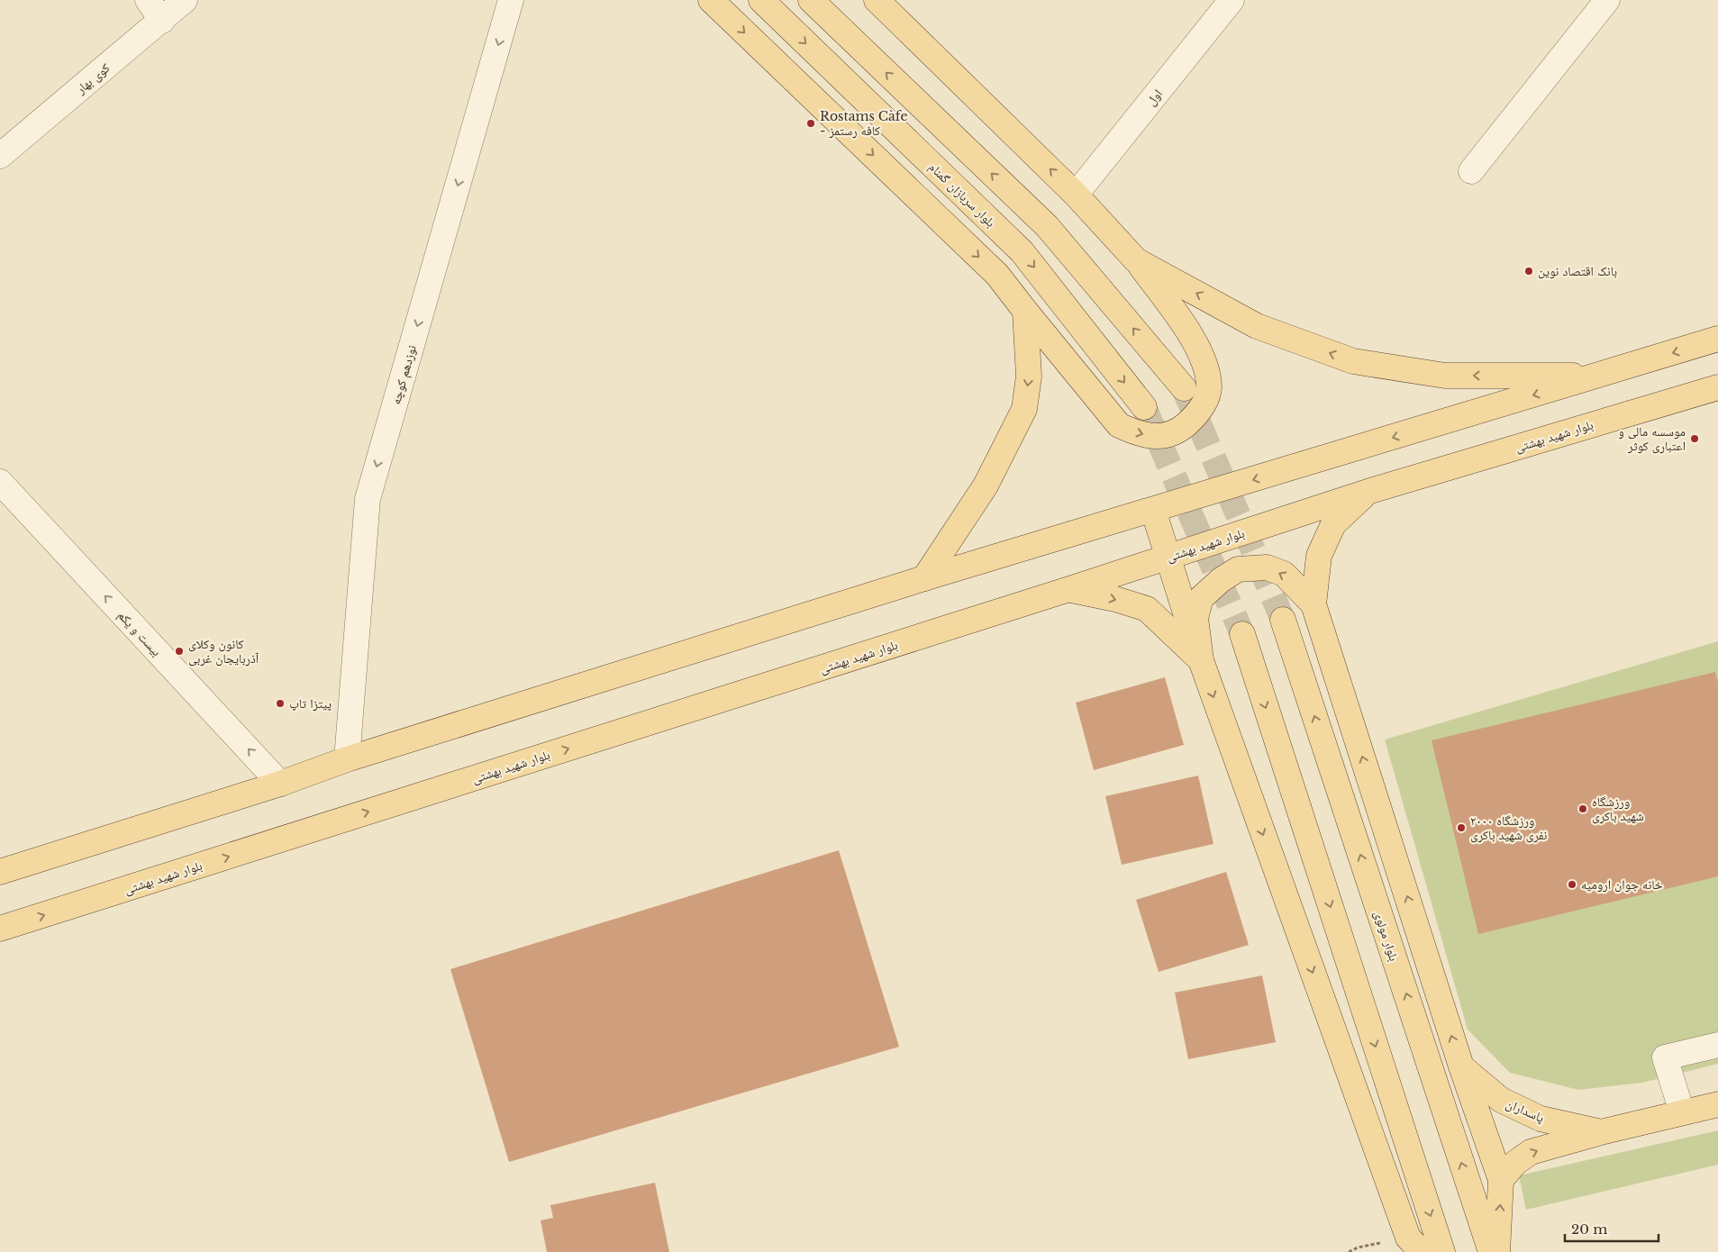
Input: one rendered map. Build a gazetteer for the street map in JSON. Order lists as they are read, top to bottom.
{
  "streets": {
    "main road": [
      "بلوار سربازان گمنام",
      "بلوار شهید بهشتی",
      "بلوار مولوی",
      "پاسداران"
    ],
    "street": [
      "کوی بهار",
      "اول",
      "نوزدهم کوچه",
      "بیست و یکم"
    ]
  },
  "one_way": ["نوزدهم کوچه", "بیست و یکم"],
  "places": [
    "Rostams Càfe - کافه رستمز",
    "بانک اقتصاد نوین",
    "موسسه مالی و اعتباری کوثر",
    "کانون وکلای آذربایجان غربی",
    "پیتزا تاپ",
    "ورزشگاه شهید باکری",
    "ورزشگاه ۲۰۰۰ نفری شهید باکری",
    "خانه جوان ارومیه"
  ],
  "scale_bar": "20 m"
}
